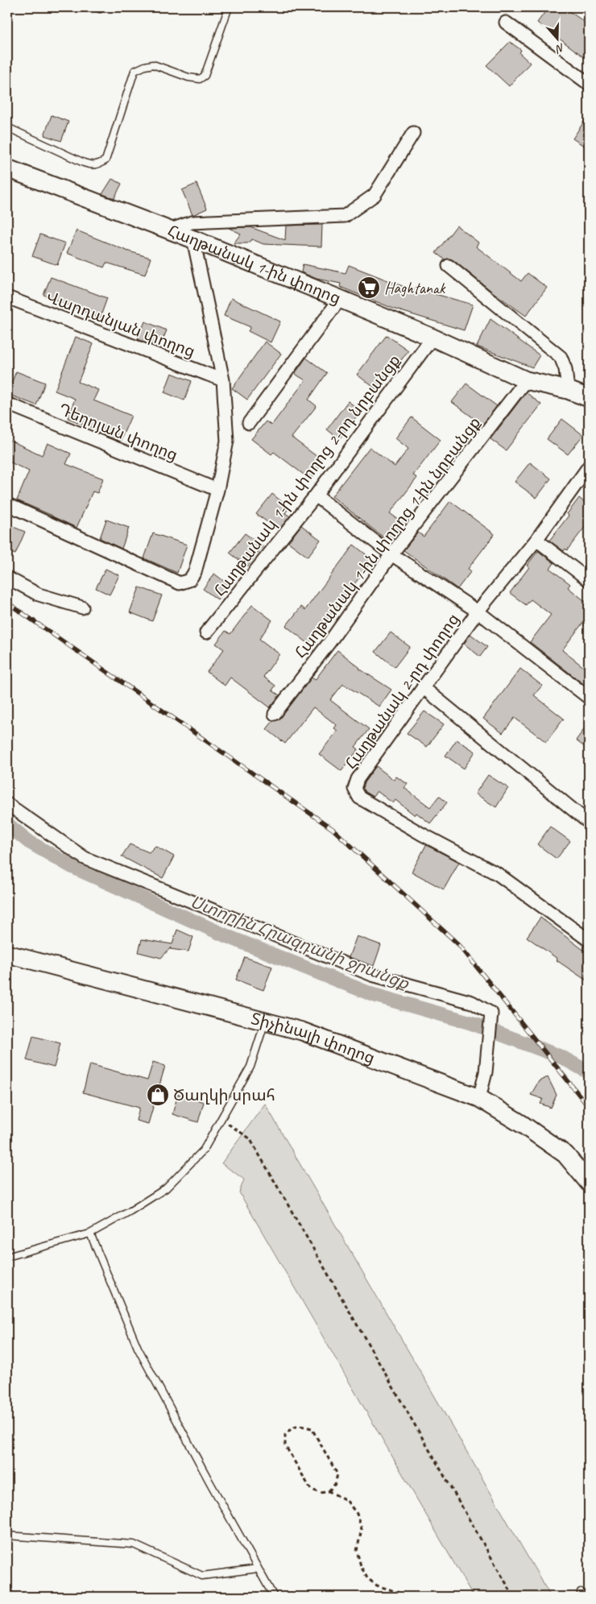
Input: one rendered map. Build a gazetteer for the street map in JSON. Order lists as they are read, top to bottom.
{
  "streets": {
    "main road": ["Հաղթանակ 1-ին փողոց", "Տիչինայի փողոց"],
    "street": [
      "Վարդանյան փողոց",
      "Դեղոյան փողոց",
      "Հաղթանակ 1-ին փողոց 2-րդ նրբանցք",
      "Հաղթանակ 1-ին փողոց 1-ին նրբանցք",
      "Հաղթանակ 2-րդ փողոց"
    ]
  },
  "crossings": [
    ["Հաղթանակ 1-ին փողոց", "Հաղթանակ 1-ին փողոց 2-րդ նրբանցք"],
    ["Հաղթանակ 1-ին փողոց", "Հաղթանակ 1-ին փողոց 1-ին նրբանցք"]
  ],
  "water": ["Ստորին Հրազդանի ջրանցք"],
  "places": {
    "supermarket": ["Haghtanak"],
    "shop": ["Ծաղկի սրահ"]
  },
  "north": "bottom"
}
